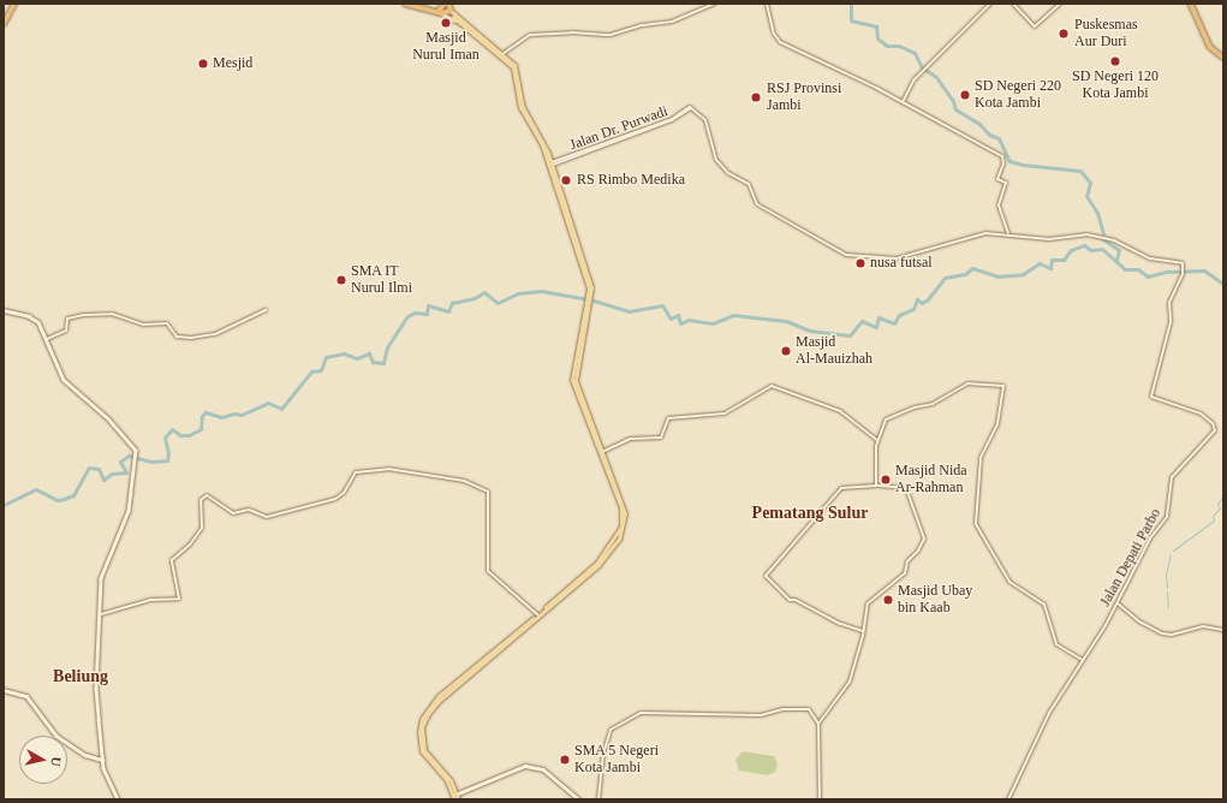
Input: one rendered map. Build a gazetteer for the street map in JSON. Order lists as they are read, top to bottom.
{
  "streets": {
    "street": ["Jalan Dr. Purwadi", "Jalan Depati Parbo"]
  },
  "crossings": [
    ["Jalan Dr. Purwadi", "Jalan Depati Parbo"]
  ],
  "districts": ["Pematang Sulur", "Beliung"],
  "places": [
    "Masjid Nurul Iman",
    "Puskesmas Aur Duri",
    "SD Negeri 120 Kota Jambi",
    "Mesjid",
    "SD Negeri 220 Kota Jambi",
    "RSJ Provinsi Jambi",
    "RS Rimbo Medika",
    "nusa futsal",
    "SMA IT Nurul Ilmi",
    "Masjid Al-Mauizhah",
    "Masjid Nida Ar-Rahman",
    "Masjid Ubay bin Kaab",
    "SMA 5 Negeri Kota Jambi"
  ],
  "north": "right"
}
